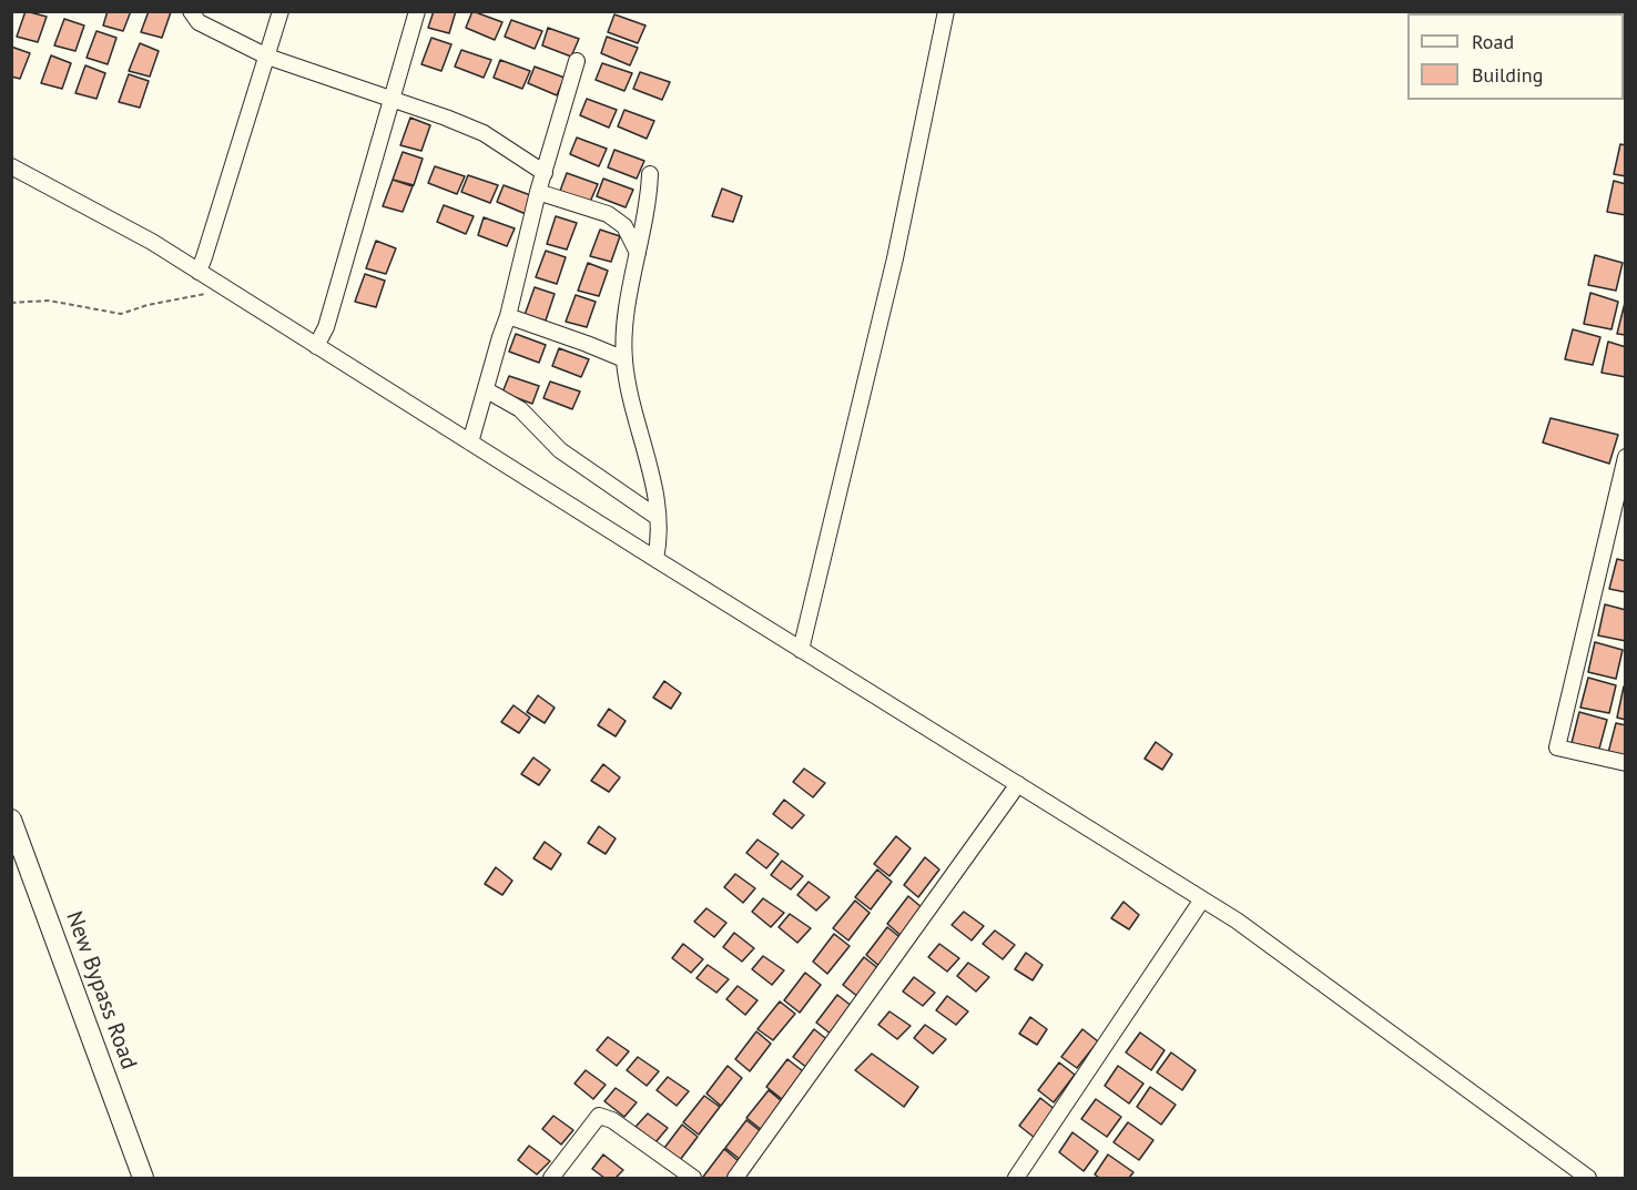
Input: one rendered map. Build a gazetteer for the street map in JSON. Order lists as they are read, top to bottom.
{
  "streets": {
    "main road": ["New Bypass Road"]
  },
  "legend": ["Road", "Building"]
}
